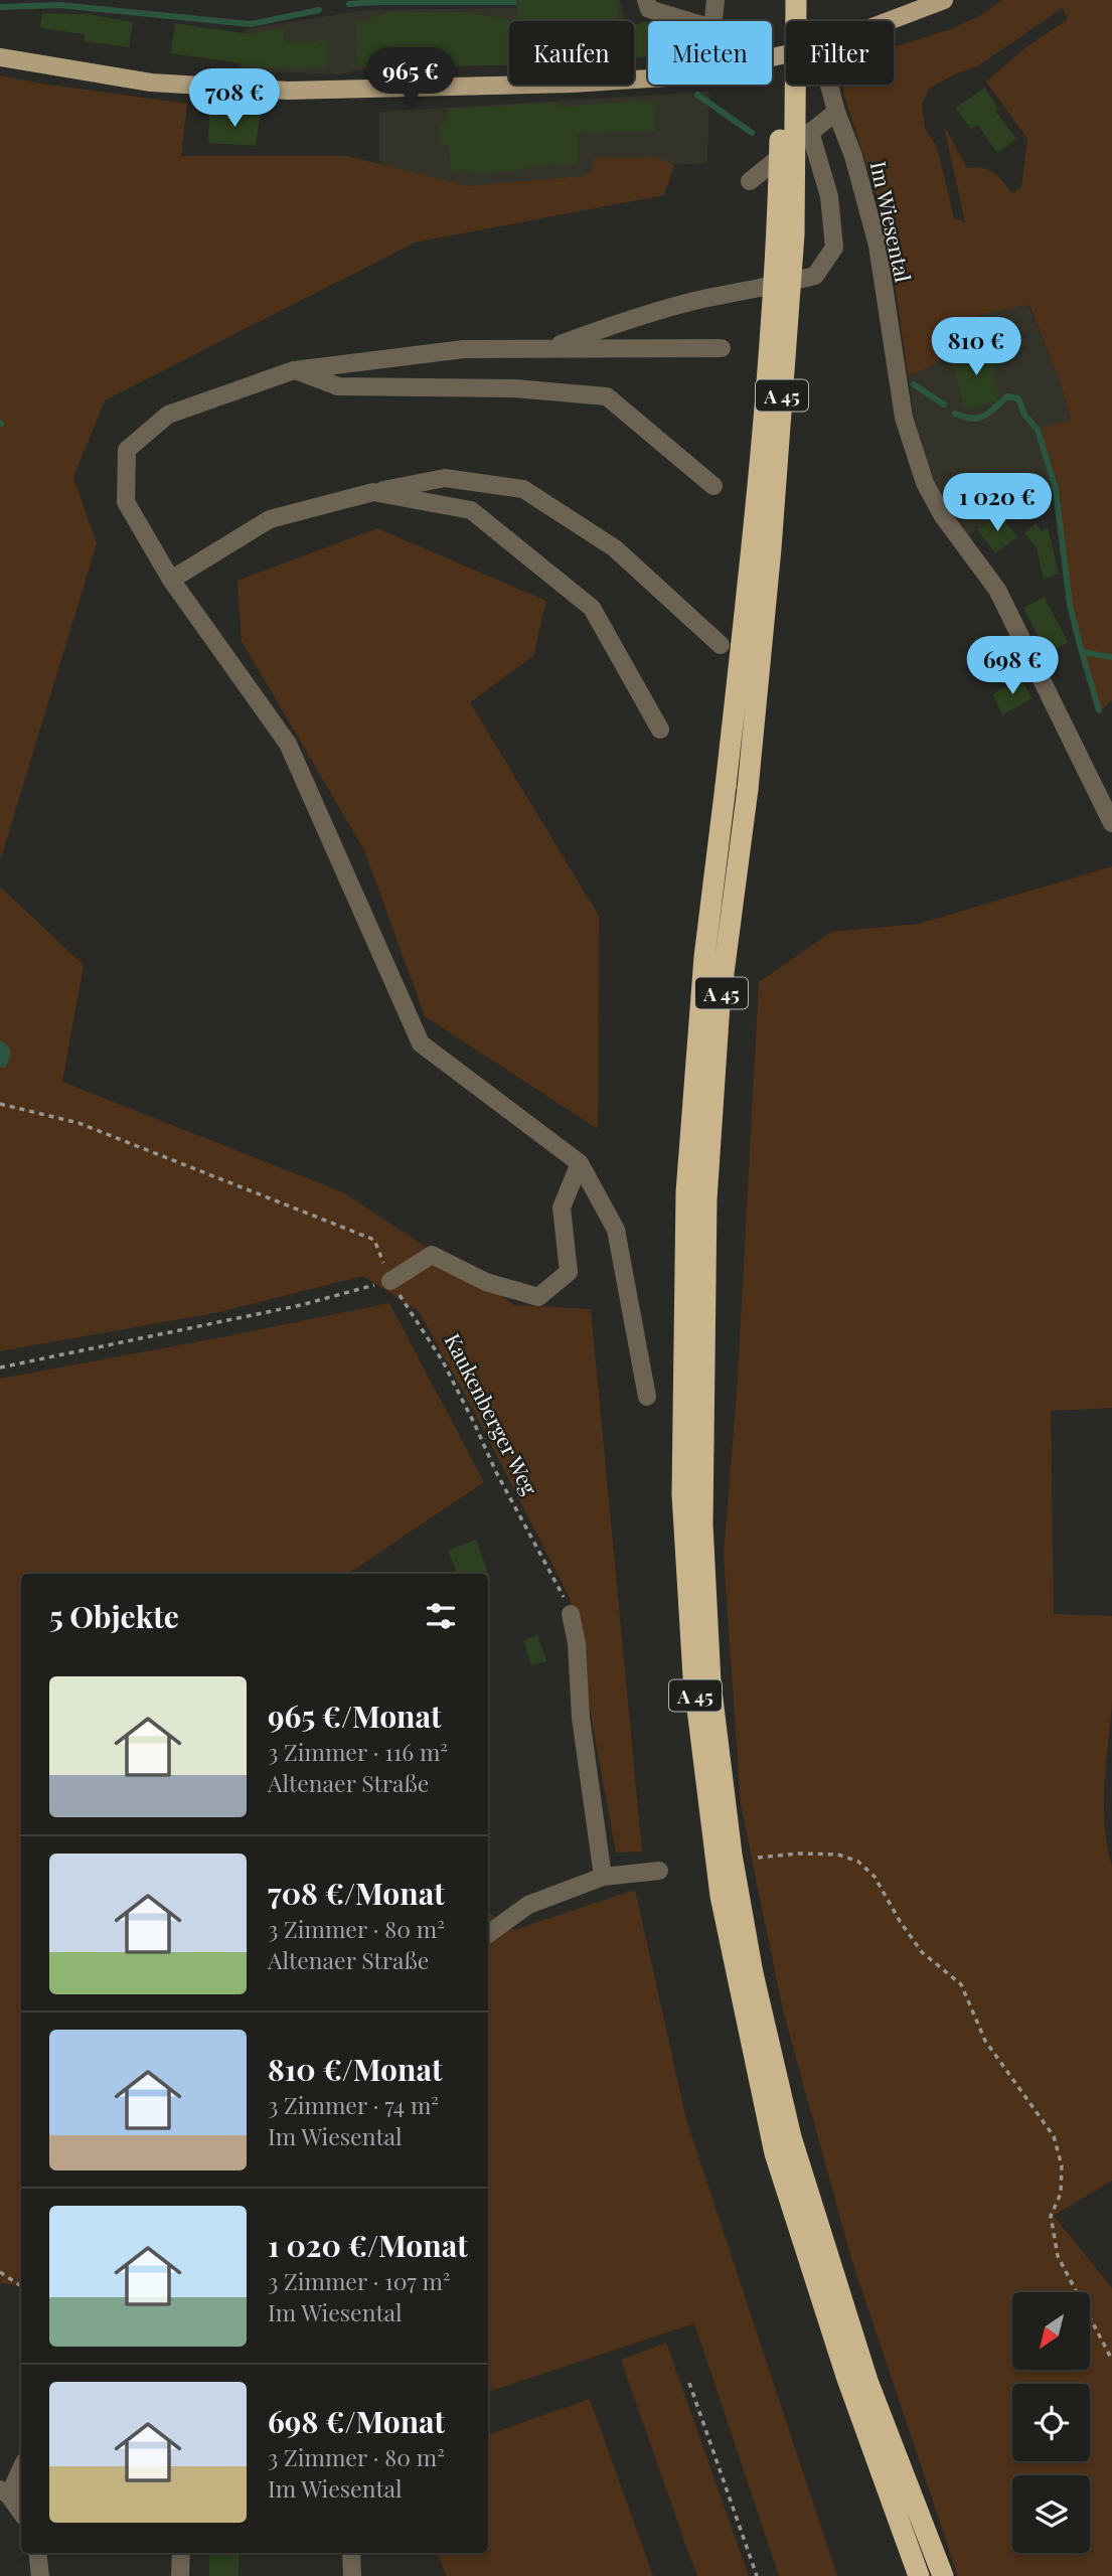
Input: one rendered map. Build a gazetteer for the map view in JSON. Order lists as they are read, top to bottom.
{
  "streets": {
    "highway": ["A 45"],
    "street": ["Im Wiesental"],
    "path": ["Kaukenberger Weg"]
  },
  "north": "bottom left",
  "page": {
    "chip": ["Kaufen", "Mieten", "Filter"],
    "price": [
      "965 €",
      "708 €",
      "810 €",
      "1 020 €",
      "698 €"
    ],
    "heading": "5 Objekte",
    "list": [
      {
        "name": "965 €/Monat",
        "note": "3 Zimmer · 116 m² · Altenaer Straße"
      },
      {
        "name": "708 €/Monat",
        "note": "3 Zimmer · 80 m² · Altenaer Straße"
      },
      {
        "name": "810 €/Monat",
        "note": "3 Zimmer · 74 m² · Im Wiesental"
      },
      {
        "name": "1 020 €/Monat",
        "note": "3 Zimmer · 107 m² · Im Wiesental"
      },
      {
        "name": "698 €/Monat",
        "note": "3 Zimmer · 80 m² · Im Wiesental"
      }
    ]
  }
}
